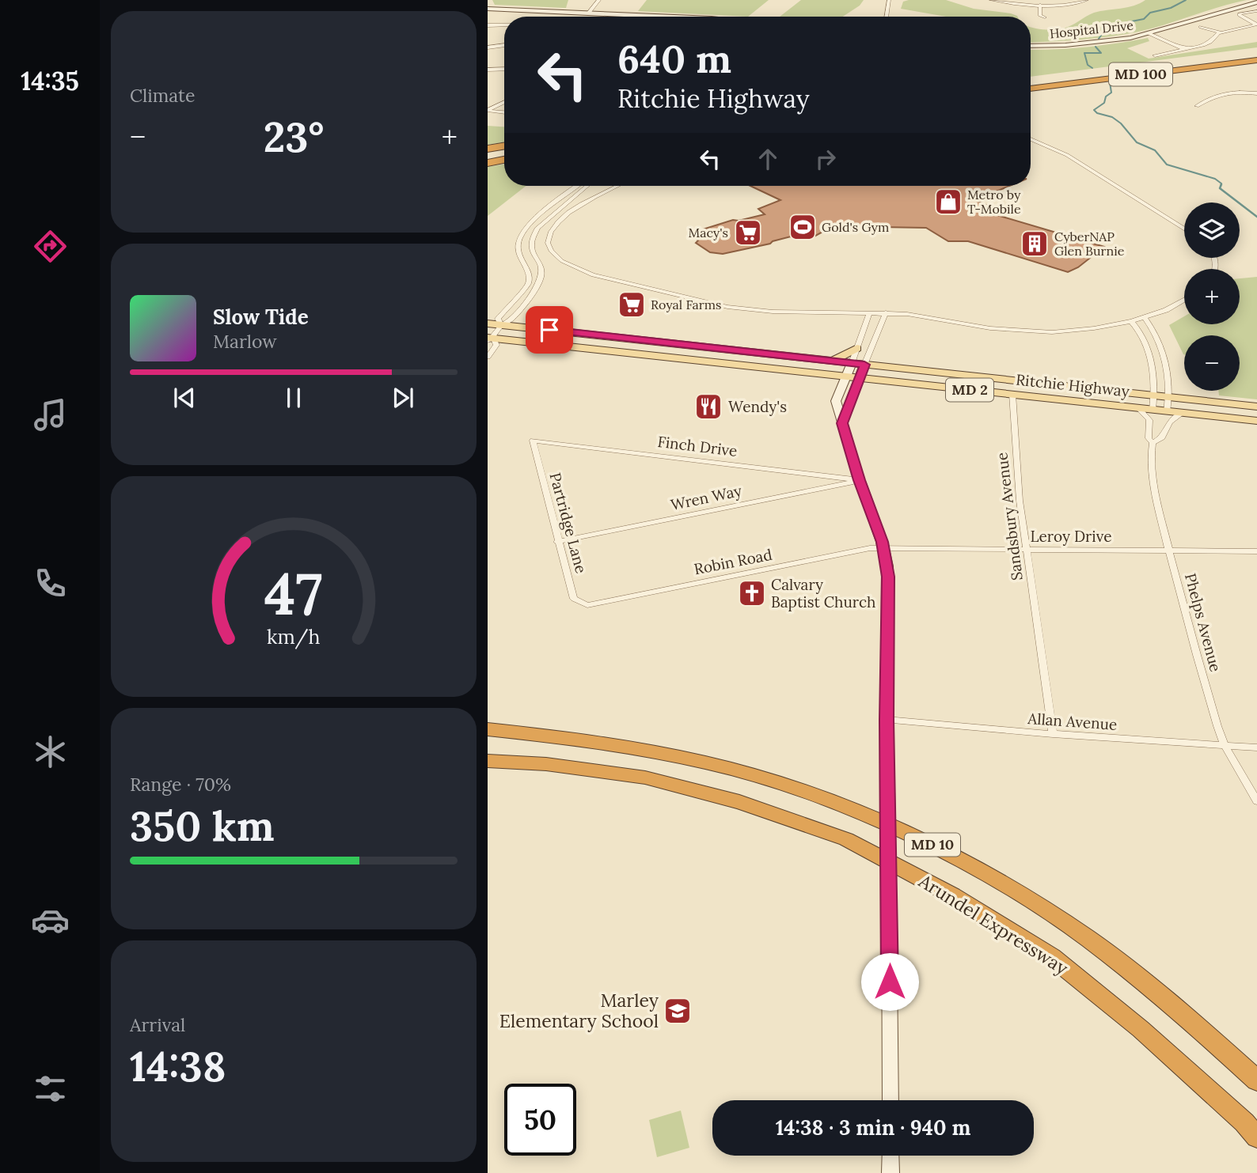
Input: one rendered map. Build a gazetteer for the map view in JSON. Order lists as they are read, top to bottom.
{
  "streets": {
    "highway": ["MD 100", "MD 10", "Arundel Expressway"],
    "main road": ["Hospital Drive", "Ritchie Highway", "MD 2"],
    "street": [
      "Finch Drive",
      "Wren Way",
      "Sandsbury Avenue",
      "Partridge Lane",
      "Leroy Drive",
      "Robin Road",
      "Phelps Avenue",
      "Allan Avenue"
    ]
  },
  "crossings": [
    ["Ritchie Highway", "Sandsbury Avenue"],
    ["Ritchie Highway", "Phelps Avenue"],
    ["Finch Drive", "Wren Way"],
    ["Finch Drive", "Partridge Lane"],
    ["Wren Way", "Partridge Lane"],
    ["Sandsbury Avenue", "Leroy Drive"],
    ["Sandsbury Avenue", "Allan Avenue"],
    ["Partridge Lane", "Robin Road"],
    ["Leroy Drive", "Robin Road"],
    ["Leroy Drive", "Phelps Avenue"],
    ["Phelps Avenue", "Allan Avenue"]
  ],
  "places": {
    "shop": ["Metro by T-Mobile"],
    "sports": ["Gold's Gym"],
    "supermarket": ["Macy's", "Royal Farms"],
    "building": ["CyberNAP Glen Burnie"],
    "restaurant": ["Wendy's"],
    "church": ["Calvary Baptist Church"],
    "school or university": ["Marley Elementary School"]
  },
  "page": {
    "tabs": "14:35",
    "tile": [
      "Climate",
      ["Range · 70%", "350 km"],
      ["Arrival", "14:38"]
    ],
    "turn": ["640 m", "Ritchie Highway"],
    "heat": ["−", "23°", "+"],
    "map_buttons": ["+", "−"],
    "song": ["Slow Tide", "Marlow"],
    "limit": "50",
    "trip": "14:38 · 3 min · 940 m",
    "gauge": ["47", "km/h"]
  }
}
